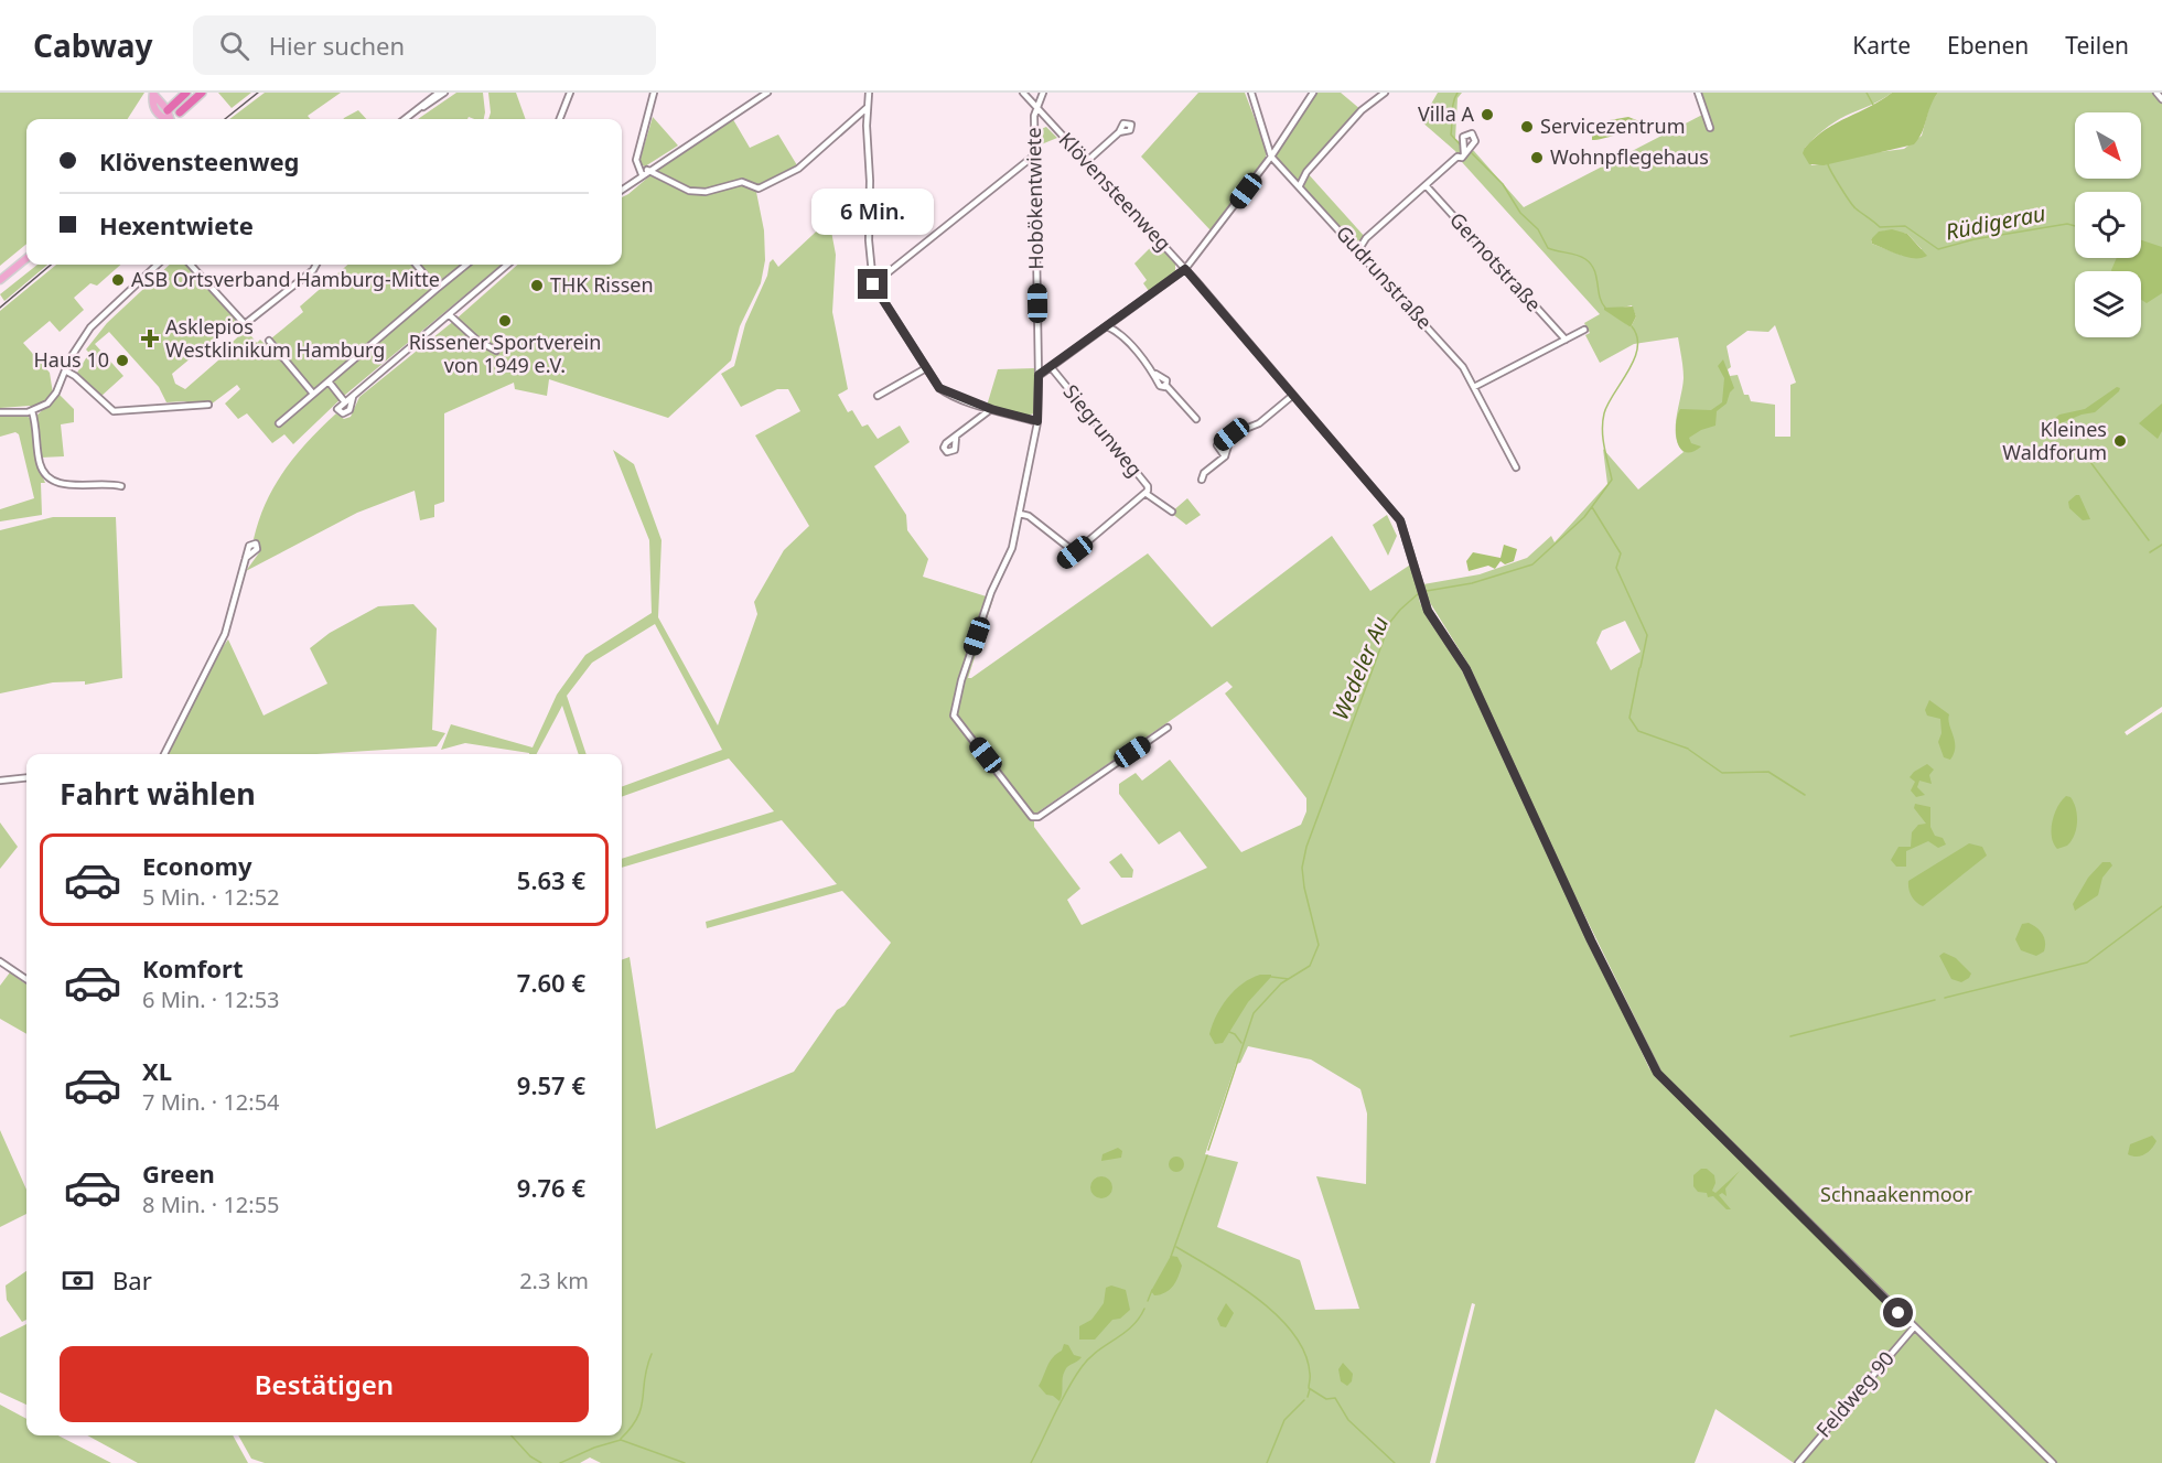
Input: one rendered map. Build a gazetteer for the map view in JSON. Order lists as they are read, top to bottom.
{
  "streets": {
    "street": [
      "Klövensteenweg",
      "Hobökentwiete",
      "Gernotstraße",
      "Gudrunstraße",
      "Siegrunweg",
      "Feldweg 90"
    ]
  },
  "crossings": [
    ["Klövensteenweg", "Hobökentwiete"],
    ["Klövensteenweg", "Feldweg 90"]
  ],
  "water": ["Rüdigerau", "Wedeler Au"],
  "parks": ["Schnaakenmoor"],
  "places": {
    "other": [
      "Villa A",
      "Servicezentrum",
      "Wohnpflegehaus",
      "ASB Ortsverband Hamburg-Mitte",
      "THK Rissen",
      "Rissener Sportverein von 1949 e.V.",
      "Haus 10",
      "Kleines Waldforum"
    ],
    "health": ["Asklepios Westklinikum Hamburg"]
  },
  "north": "bottom right",
  "page": {
    "header": "Cabway",
    "search": "Hier suchen",
    "nav": ["Karte", "Ebenen", "Teilen"],
    "banner": ["Klövensteenweg", "Hexentwiete"],
    "bubble": "6 Min.",
    "heading": "Fahrt wählen",
    "list": [
      {
        "name": "Economy",
        "note": "5 Min. · 12:52",
        "value": "5.63 €"
      },
      {
        "name": "Komfort",
        "note": "6 Min. · 12:53",
        "value": "7.60 €"
      },
      {
        "name": "XL",
        "note": "7 Min. · 12:54",
        "value": "9.57 €"
      },
      {
        "name": "Green",
        "note": "8 Min. · 12:55",
        "value": "9.76 €"
      }
    ],
    "pay": ["Bar", "2.3 km"],
    "buttons": "Bestätigen"
  }
}
